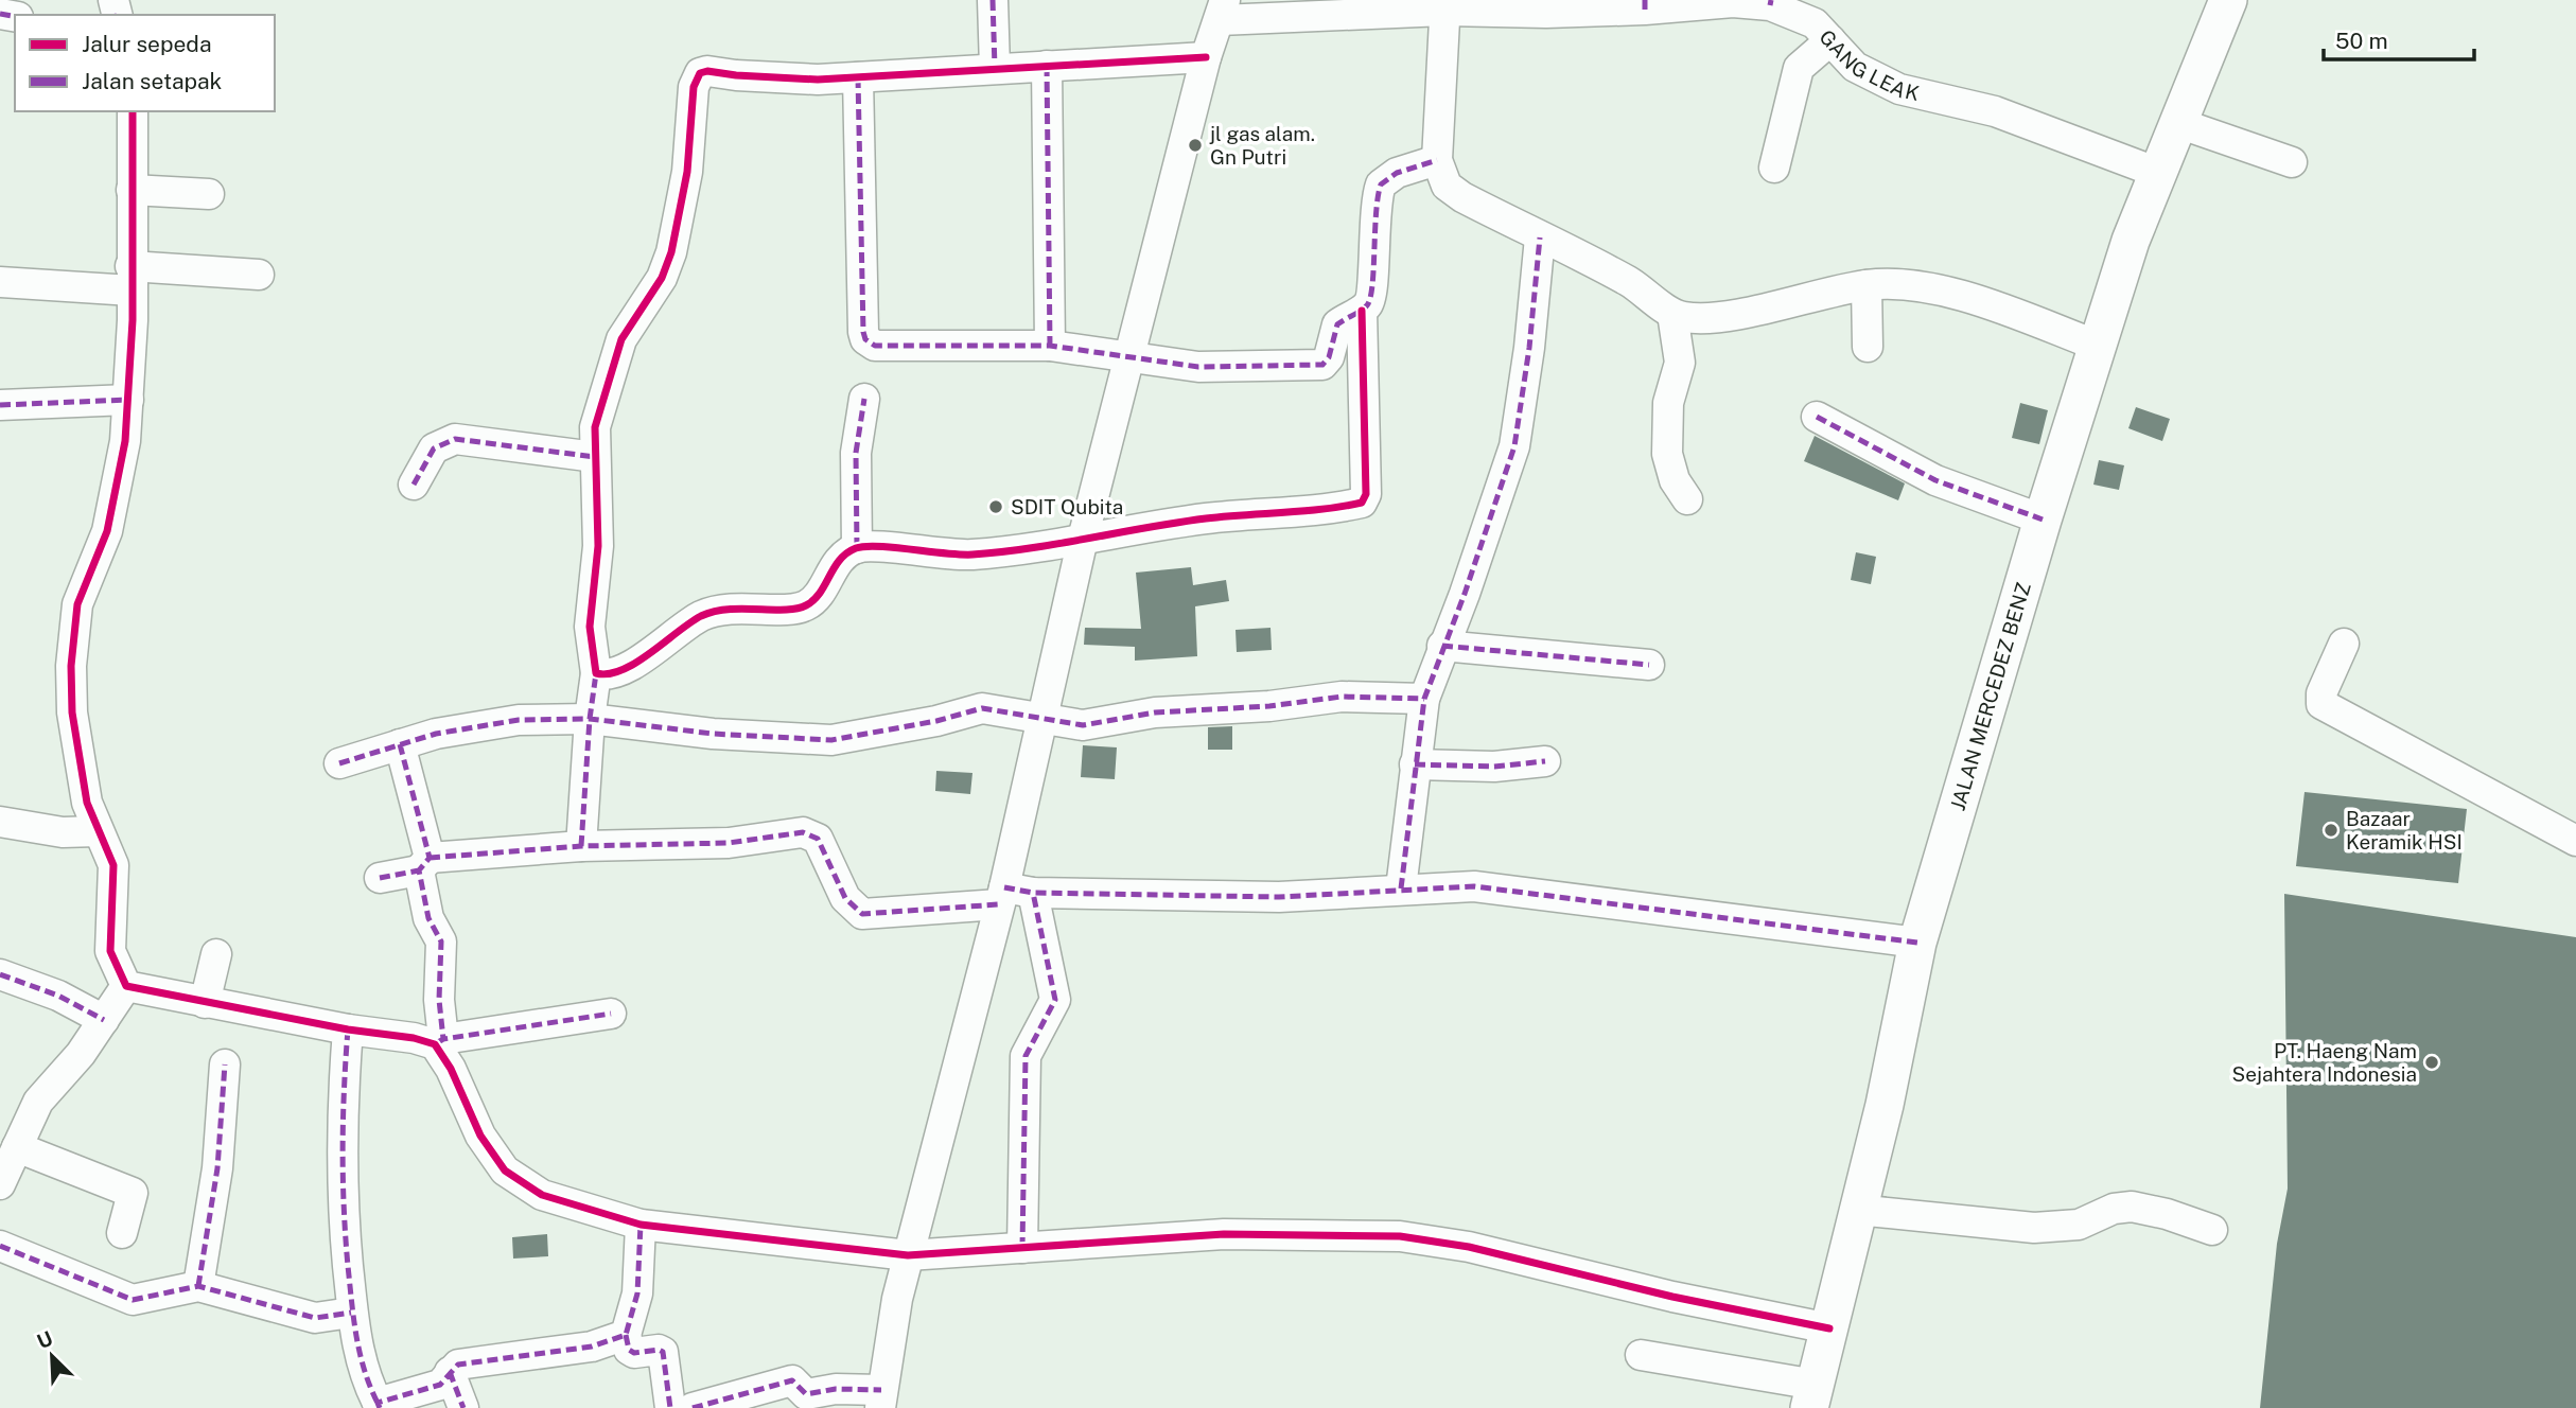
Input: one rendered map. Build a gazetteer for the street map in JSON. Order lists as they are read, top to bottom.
{
  "streets": {
    "main road": ["JALAN MERCEDEZ BENZ"],
    "street": ["GANG LEAK"]
  },
  "crossings": [
    ["GANG LEAK", "JALAN MERCEDEZ BENZ"]
  ],
  "places": [
    "jl gas alam. Gn Putri",
    "SDIT Qubita",
    "Bazaar Keramik HSI",
    "PT. Haeng Nam Sejahtera Indonesia"
  ],
  "legend": ["Jalur sepeda", "Jalan setapak"],
  "scale_bar": "50 m",
  "north": "top left"
}
